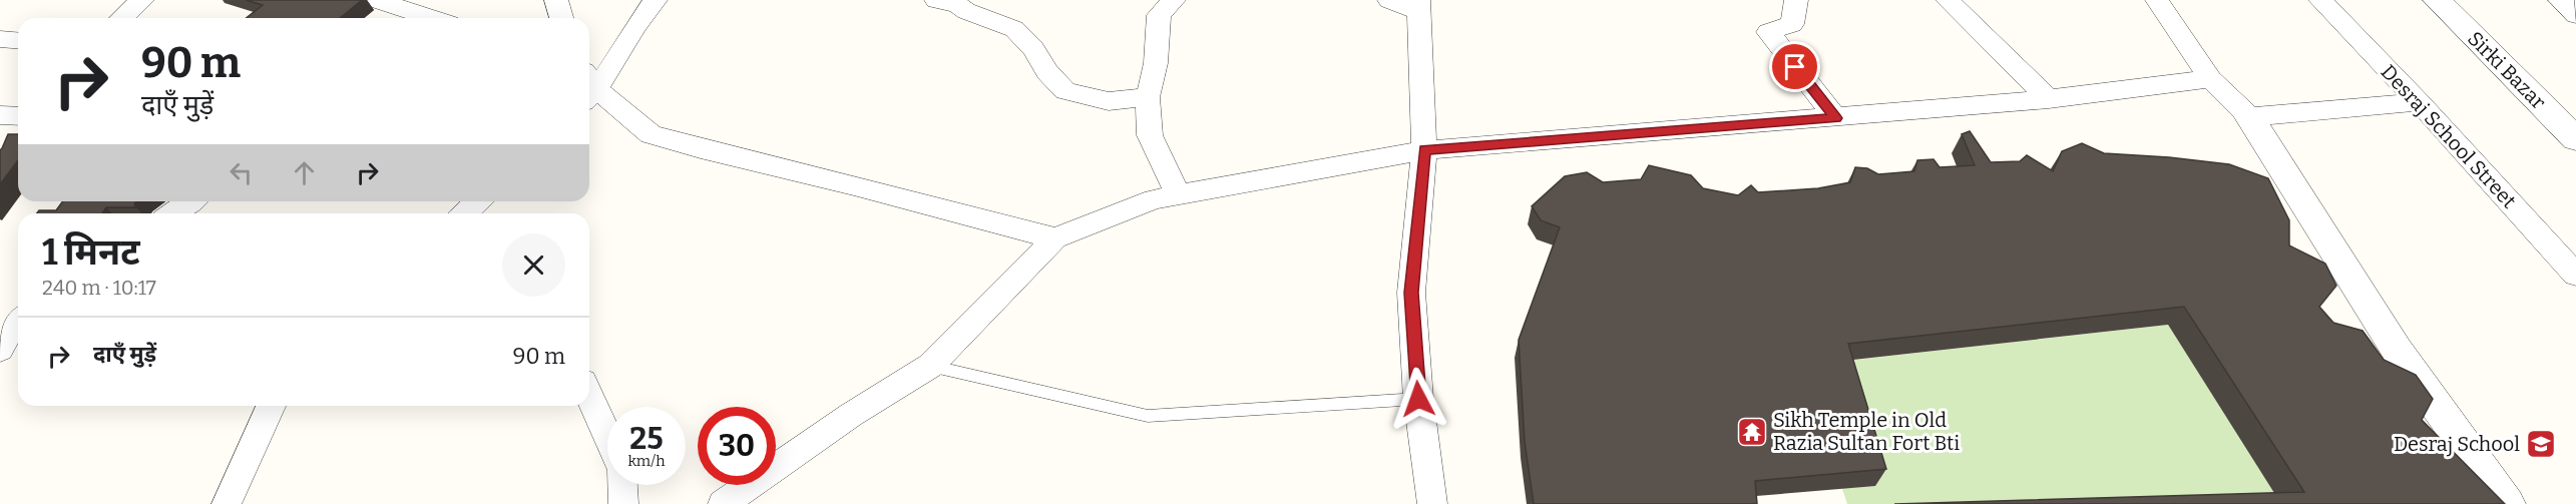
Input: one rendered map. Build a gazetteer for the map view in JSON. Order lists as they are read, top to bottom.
{
  "streets": {
    "street": ["Sirki Bazar", "Desraj School Street"]
  },
  "places": {
    "temple": ["Sikh Temple in Old Razia Sultan Fort Bti"],
    "school or university": ["Desraj School"]
  },
  "page": {
    "turn": ["90 m", "दाएँ मुड़ें"],
    "heading": ["1 मिनट", "240 m · 10:17"],
    "list": [
      {
        "name": "दाएँ मुड़ें",
        "value": "90 m"
      }
    ],
    "speed": "25 km/h",
    "limit": "30"
  }
}
